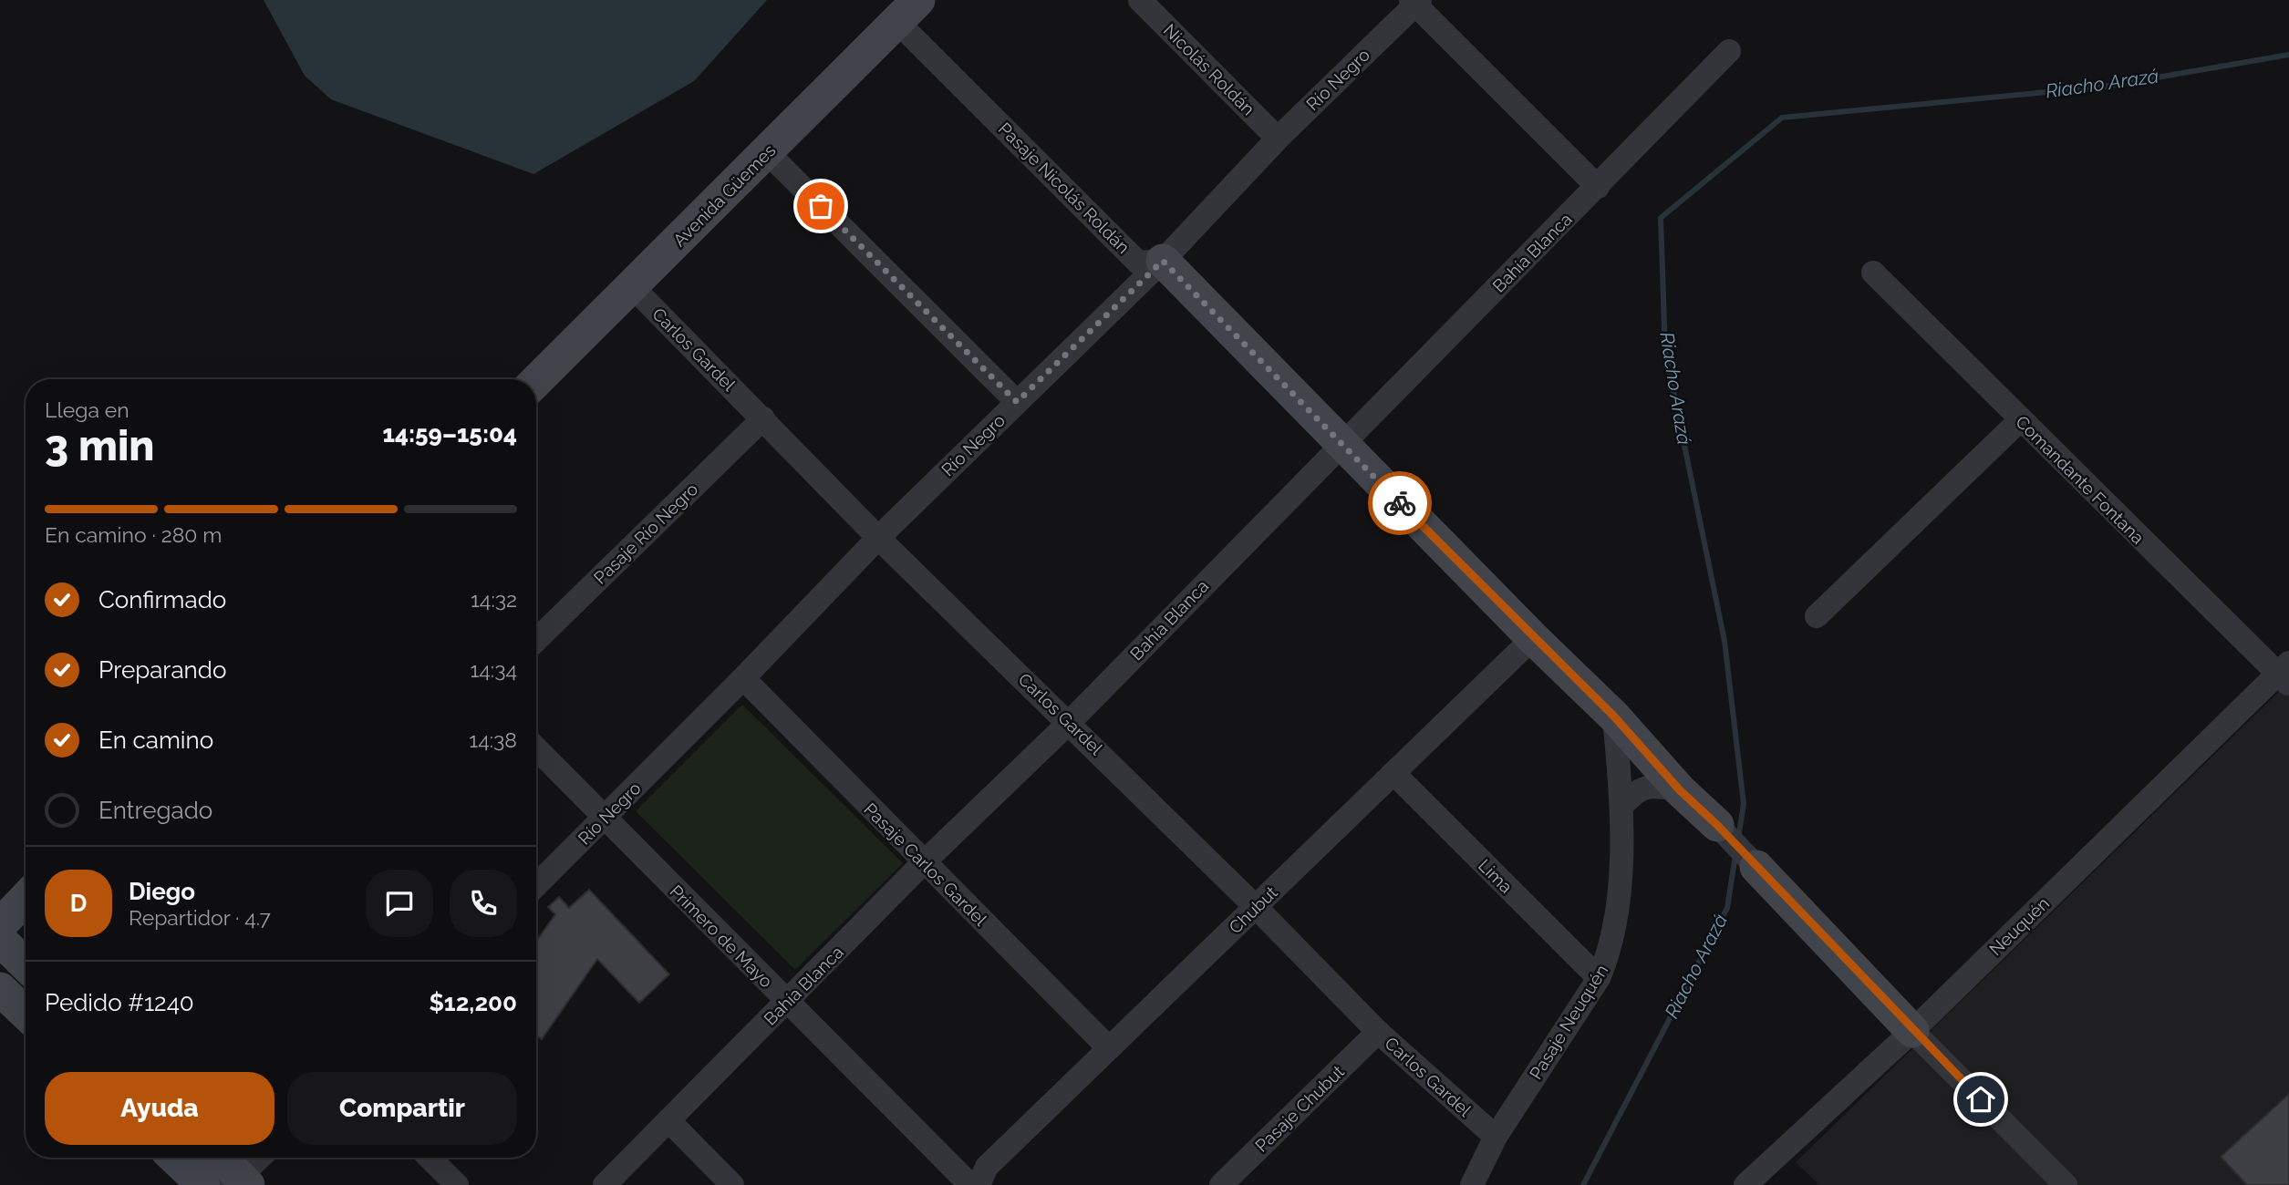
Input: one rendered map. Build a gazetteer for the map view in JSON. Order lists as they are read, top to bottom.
{
  "streets": {
    "street": [
      "Nicolás Roldán",
      "Río Negro",
      "Pasaje Nicolás Roldán",
      "Avenida Güemes",
      "Bahía Blanca",
      "Carlos Gardel",
      "Comandante Fontana",
      "Pasaje Río Negro",
      "Pasaje Carlos Gardel",
      "Lima",
      "Chubut",
      "Neuquén",
      "Primero de Mayo",
      "Pasaje Neuquén",
      "Pasaje Chubut"
    ]
  },
  "crossings": [
    ["Nicolás Roldán", "Río Negro"],
    ["Río Negro", "Pasaje Nicolás Roldán"],
    ["Río Negro", "Carlos Gardel"],
    ["Río Negro", "Pasaje Carlos Gardel"],
    ["Río Negro", "Primero de Mayo"],
    ["Pasaje Nicolás Roldán", "Avenida Güemes"],
    ["Avenida Güemes", "Carlos Gardel"],
    ["Bahía Blanca", "Carlos Gardel"],
    ["Bahía Blanca", "Pasaje Carlos Gardel"],
    ["Bahía Blanca", "Primero de Mayo"],
    ["Carlos Gardel", "Pasaje Río Negro"],
    ["Carlos Gardel", "Chubut"],
    ["Carlos Gardel", "Pasaje Neuquén"],
    ["Carlos Gardel", "Pasaje Chubut"],
    ["Comandante Fontana", "Neuquén"],
    ["Pasaje Carlos Gardel", "Chubut"],
    ["Lima", "Chubut"],
    ["Lima", "Pasaje Neuquén"]
  ],
  "water": ["Riacho Arazá"],
  "page": {
    "heading": ["3 min", "Llega en", "14:59–15:04"],
    "panel": [
      "Diego",
      "Repartidor · 4.7",
      "Pedido #1240",
      "$12,200"
    ],
    "bar": "En camino · 280 m",
    "list": [
      ["Confirmado", "14:32"],
      ["Preparando", "14:34"],
      ["En camino", "14:38"],
      "Entregado"
    ],
    "round": "D",
    "buttons": ["Ayuda", "Compartir"]
  }
}
